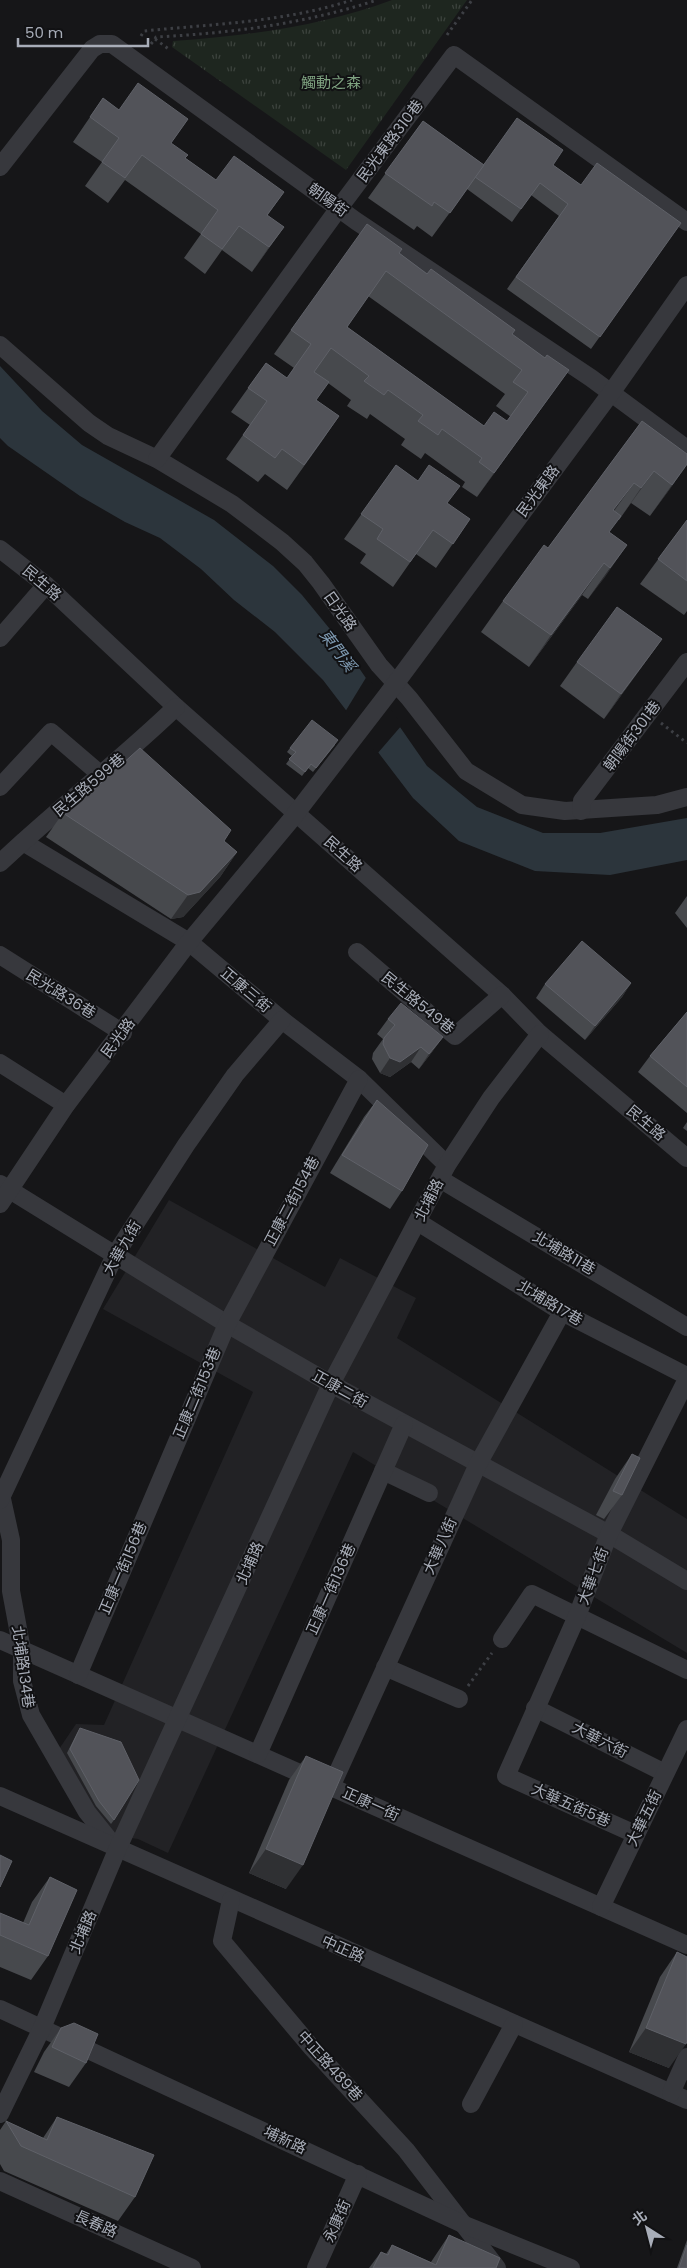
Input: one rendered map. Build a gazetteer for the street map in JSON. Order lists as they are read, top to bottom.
{
  "streets": {
    "street": [
      "民光東路310巷",
      "朝陽街",
      "民光東路",
      "民生路",
      "日光路",
      "朝陽街301巷",
      "民生路599巷",
      "正康三街",
      "民光路36巷",
      "民生路549巷",
      "民光路",
      "北埔路",
      "正康二街154巷",
      "大華九街",
      "北埔路11巷",
      "北埔路17巷",
      "正康二街",
      "正康二街153巷",
      "大華八街",
      "正康一街156巷",
      "大華七街",
      "正康一街136巷",
      "北埔路134巷",
      "大華六街",
      "正康一街",
      "大華五街5巷",
      "大華五街",
      "中正路",
      "中正路489巷",
      "埔新路",
      "永康街",
      "長春路"
    ]
  },
  "crossings": [
    ["民光東路310巷", "朝陽街"],
    ["民光東路310巷", "日光路"],
    ["朝陽街", "民光東路"],
    ["民光東路", "民生路"],
    ["民光東路", "日光路"],
    ["民光東路", "民光路"],
    ["民生路", "民生路599巷"],
    ["民生路", "民生路549巷"],
    ["民生路", "民光路"],
    ["民生路", "北埔路"],
    ["日光路", "朝陽街301巷"],
    ["民生路599巷", "正康三街"],
    ["正康三街", "民光路"],
    ["正康三街", "北埔路"],
    ["正康三街", "正康二街154巷"],
    ["正康三街", "大華九街"],
    ["正康三街", "北埔路11巷"],
    ["民光路36巷", "民光路"],
    ["民光路", "正康二街"],
    ["北埔路", "北埔路11巷"],
    ["北埔路", "北埔路17巷"],
    ["北埔路", "正康二街"],
    ["北埔路", "北埔路134巷"],
    ["北埔路", "正康一街"],
    ["北埔路", "中正路"],
    ["北埔路", "埔新路"],
    ["正康二街154巷", "正康二街"],
    ["正康二街154巷", "正康二街153巷"],
    ["大華九街", "正康二街"],
    ["大華九街", "北埔路134巷"],
    ["北埔路17巷", "大華八街"],
    ["北埔路17巷", "大華七街"],
    ["正康二街", "正康二街153巷"],
    ["正康二街", "大華八街"],
    ["正康二街", "大華七街"],
    ["正康二街", "正康一街136巷"],
    ["正康二街153巷", "正康一街156巷"],
    ["大華八街", "正康一街"],
    ["正康一街156巷", "正康一街"],
    ["大華七街", "大華六街"],
    ["大華七街", "大華五街5巷"],
    ["正康一街136巷", "正康一街"],
    ["北埔路134巷", "正康一街"],
    ["北埔路134巷", "中正路"],
    ["大華六街", "大華五街"],
    ["正康一街", "大華五街"],
    ["大華五街5巷", "大華五街"],
    ["中正路", "中正路489巷"],
    ["中正路489巷", "埔新路"],
    ["埔新路", "永康街"]
  ],
  "water": ["東門溪"],
  "parks": ["觸動之森"],
  "scale_bar": "50 m",
  "north": "top left"
}
